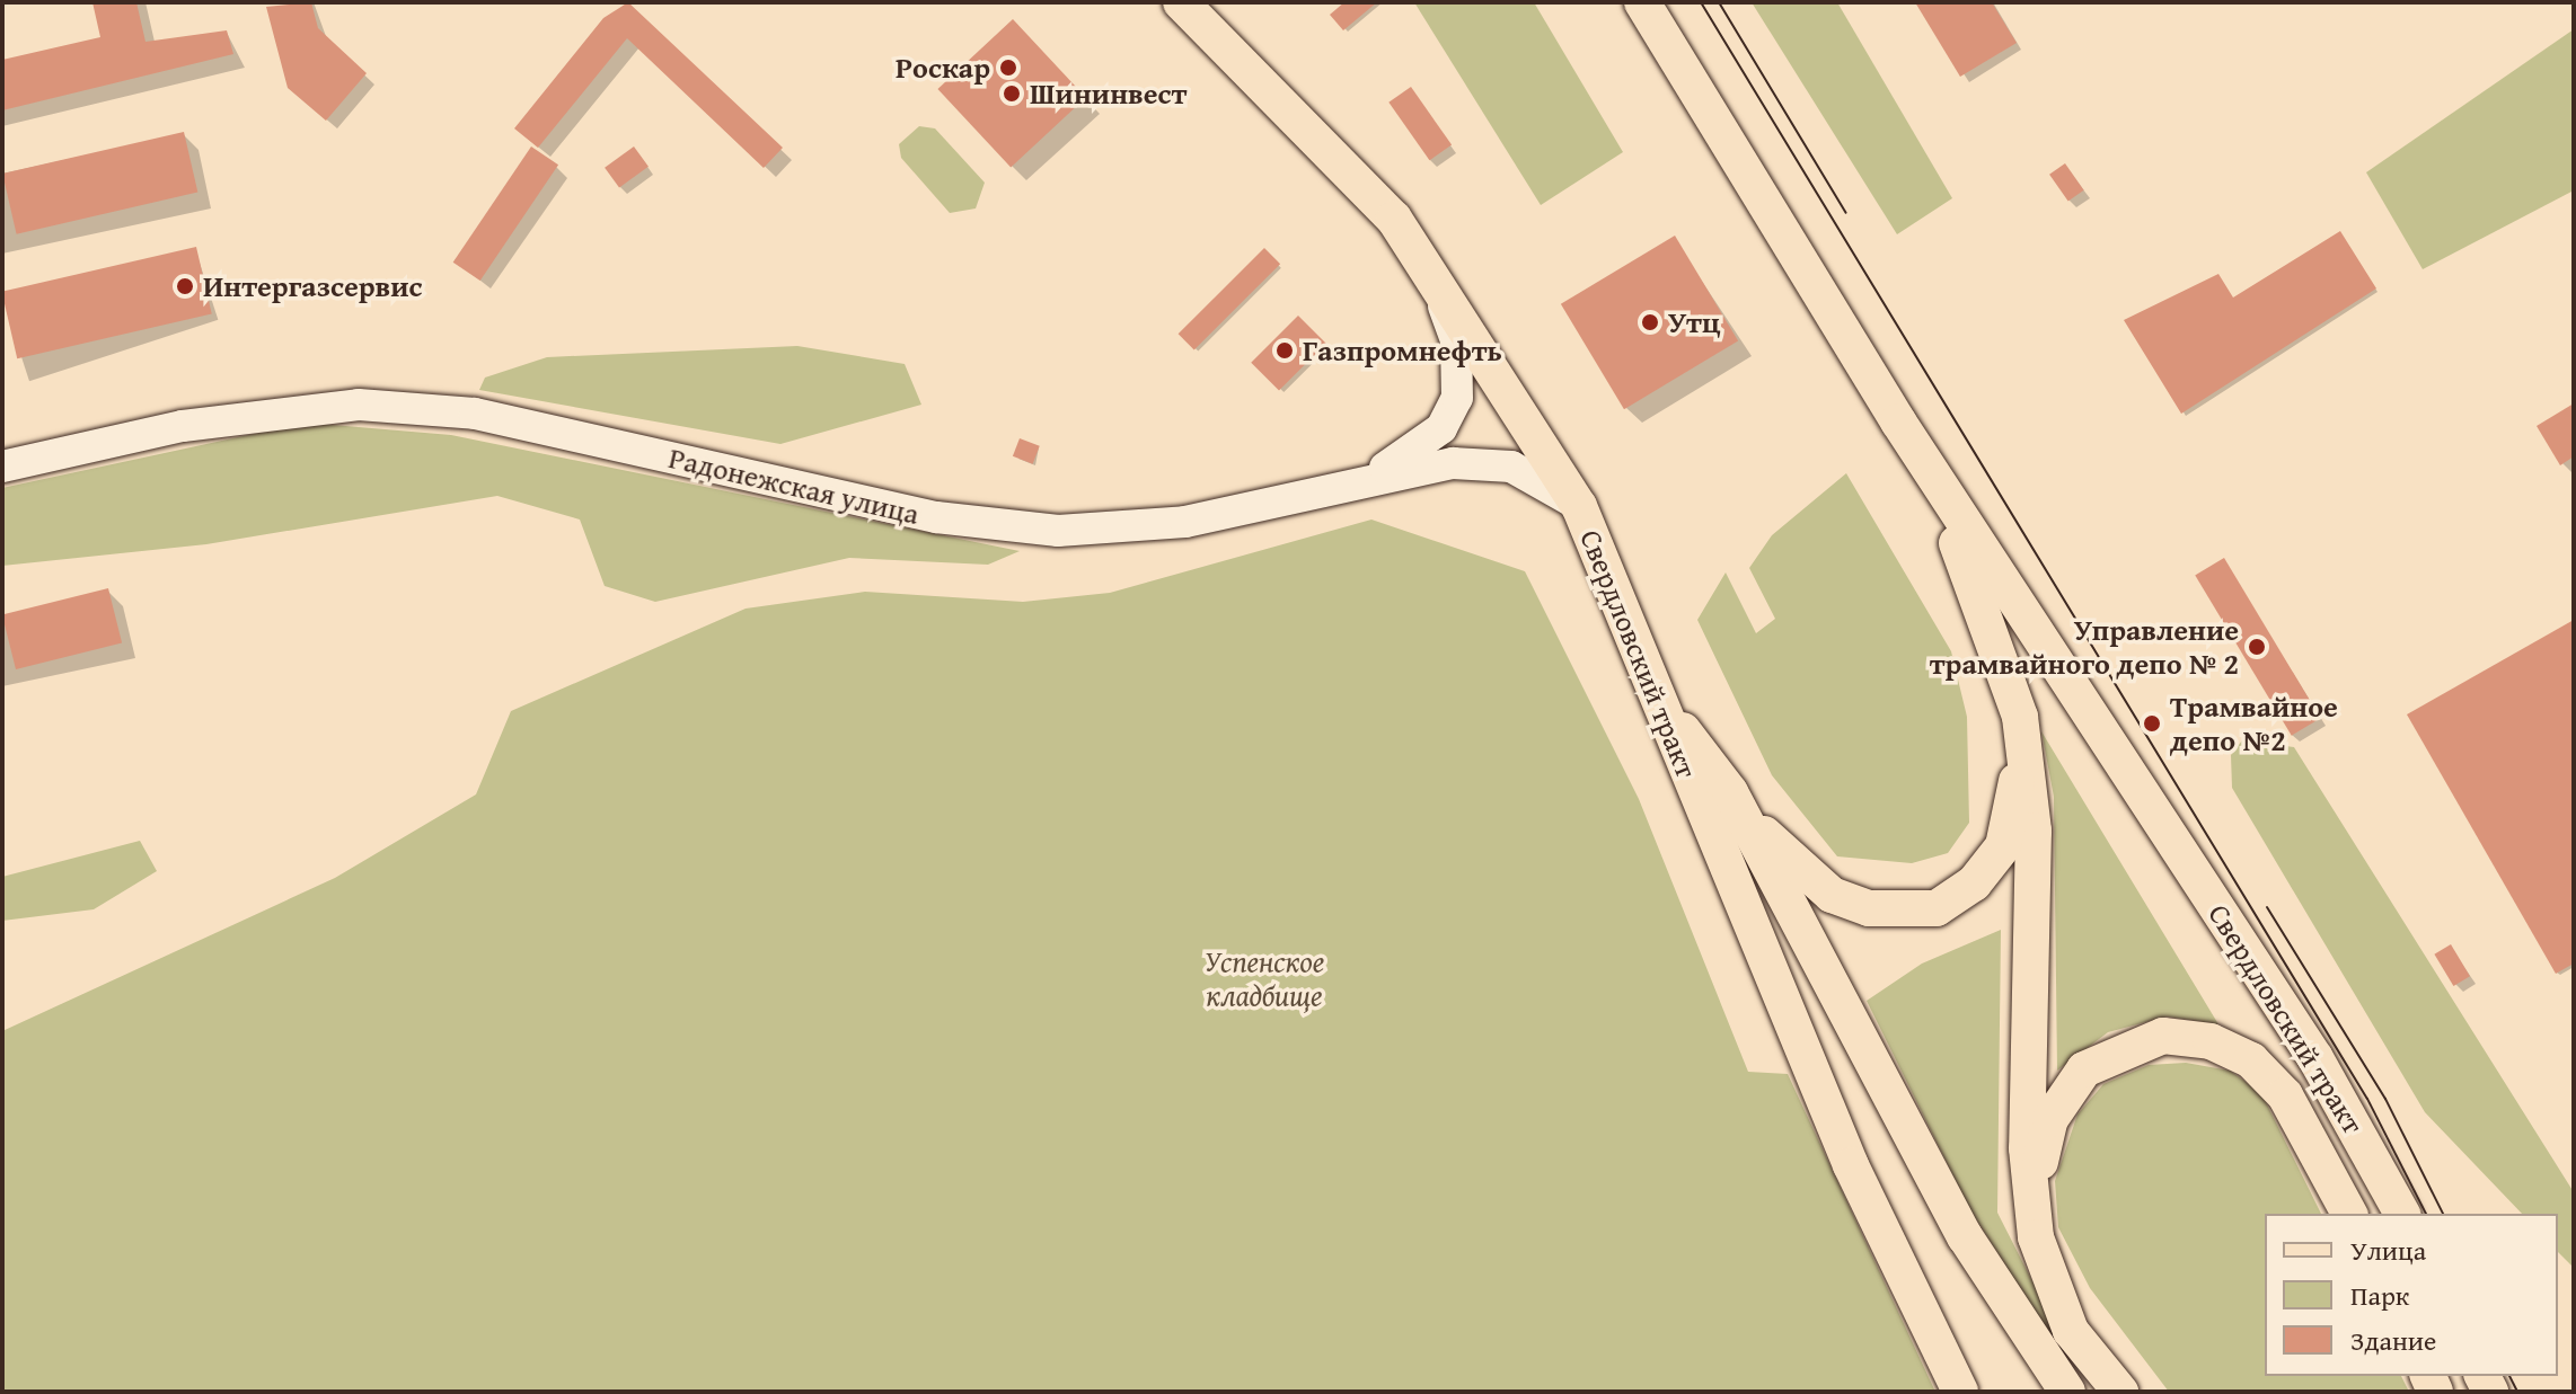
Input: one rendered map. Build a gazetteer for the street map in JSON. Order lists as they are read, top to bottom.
{
  "streets": {
    "main road": ["Свердловский тракт"],
    "street": ["Радонежская улица"]
  },
  "crossings": [
    ["Радонежская улица", "Свердловский тракт"]
  ],
  "parks": ["Успенское кладбище"],
  "places": [
    "Роскар",
    "Шининвест",
    "Интергазсервис",
    "Утц",
    "Газпромнефть",
    "Управление трамвайного депо № 2",
    "Трамвайное депо №2"
  ],
  "legend": ["Улица", "Парк", "Здание"]
}
